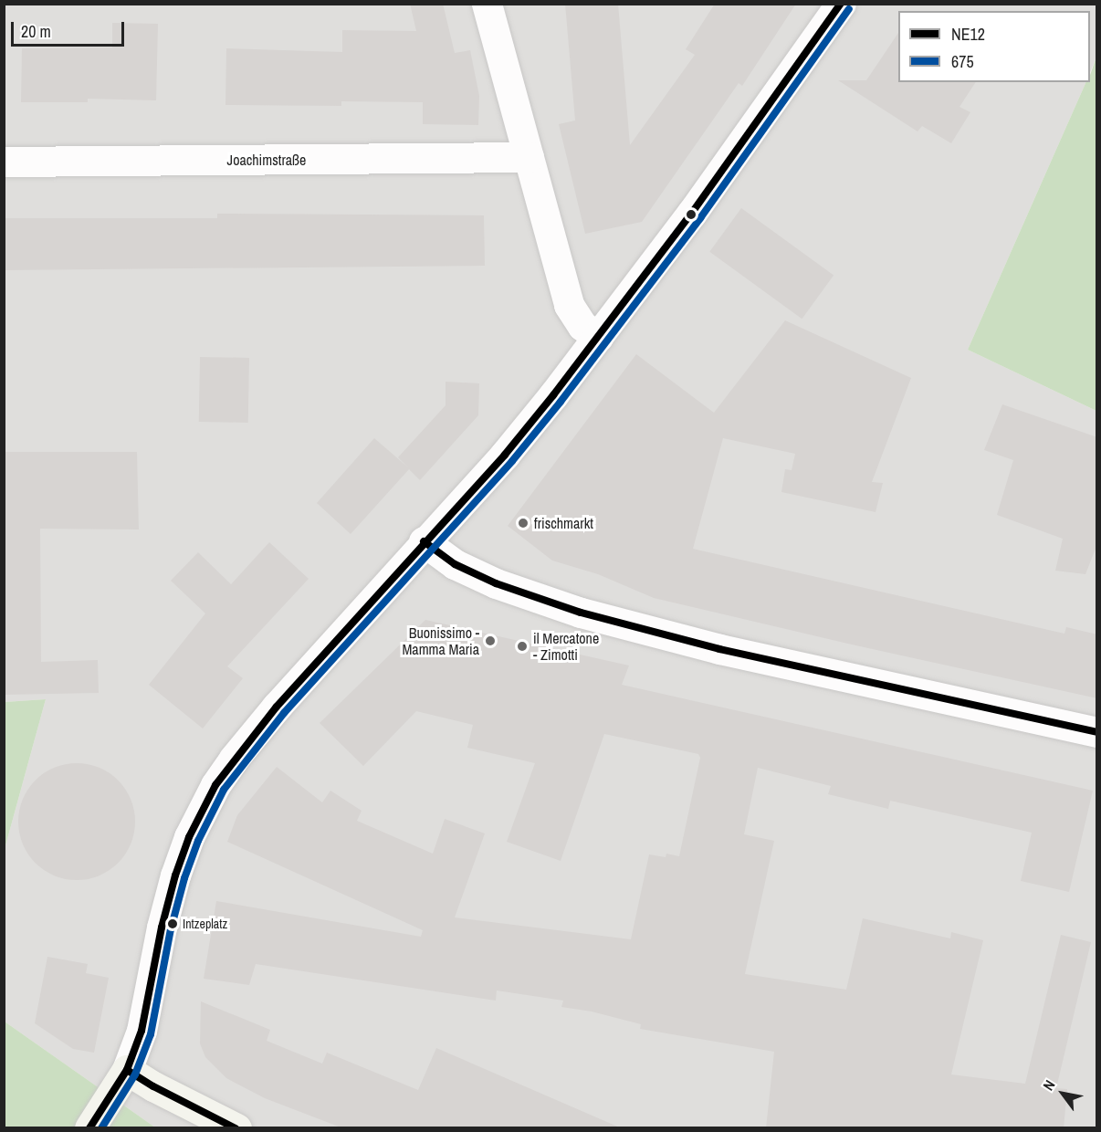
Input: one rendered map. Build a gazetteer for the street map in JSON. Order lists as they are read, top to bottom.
{
  "streets": {
    "street": ["Joachimstraße"]
  },
  "places": [
    "frischmarkt",
    "Buonissimo - Mamma Maria",
    "il Mercatone - Zimotti",
    "Intzeplatz"
  ],
  "lines": ["transit line NE12", "transit line 675"],
  "legend": ["NE12", "675"],
  "scale_bar": "20 m",
  "north": "top left"
}
